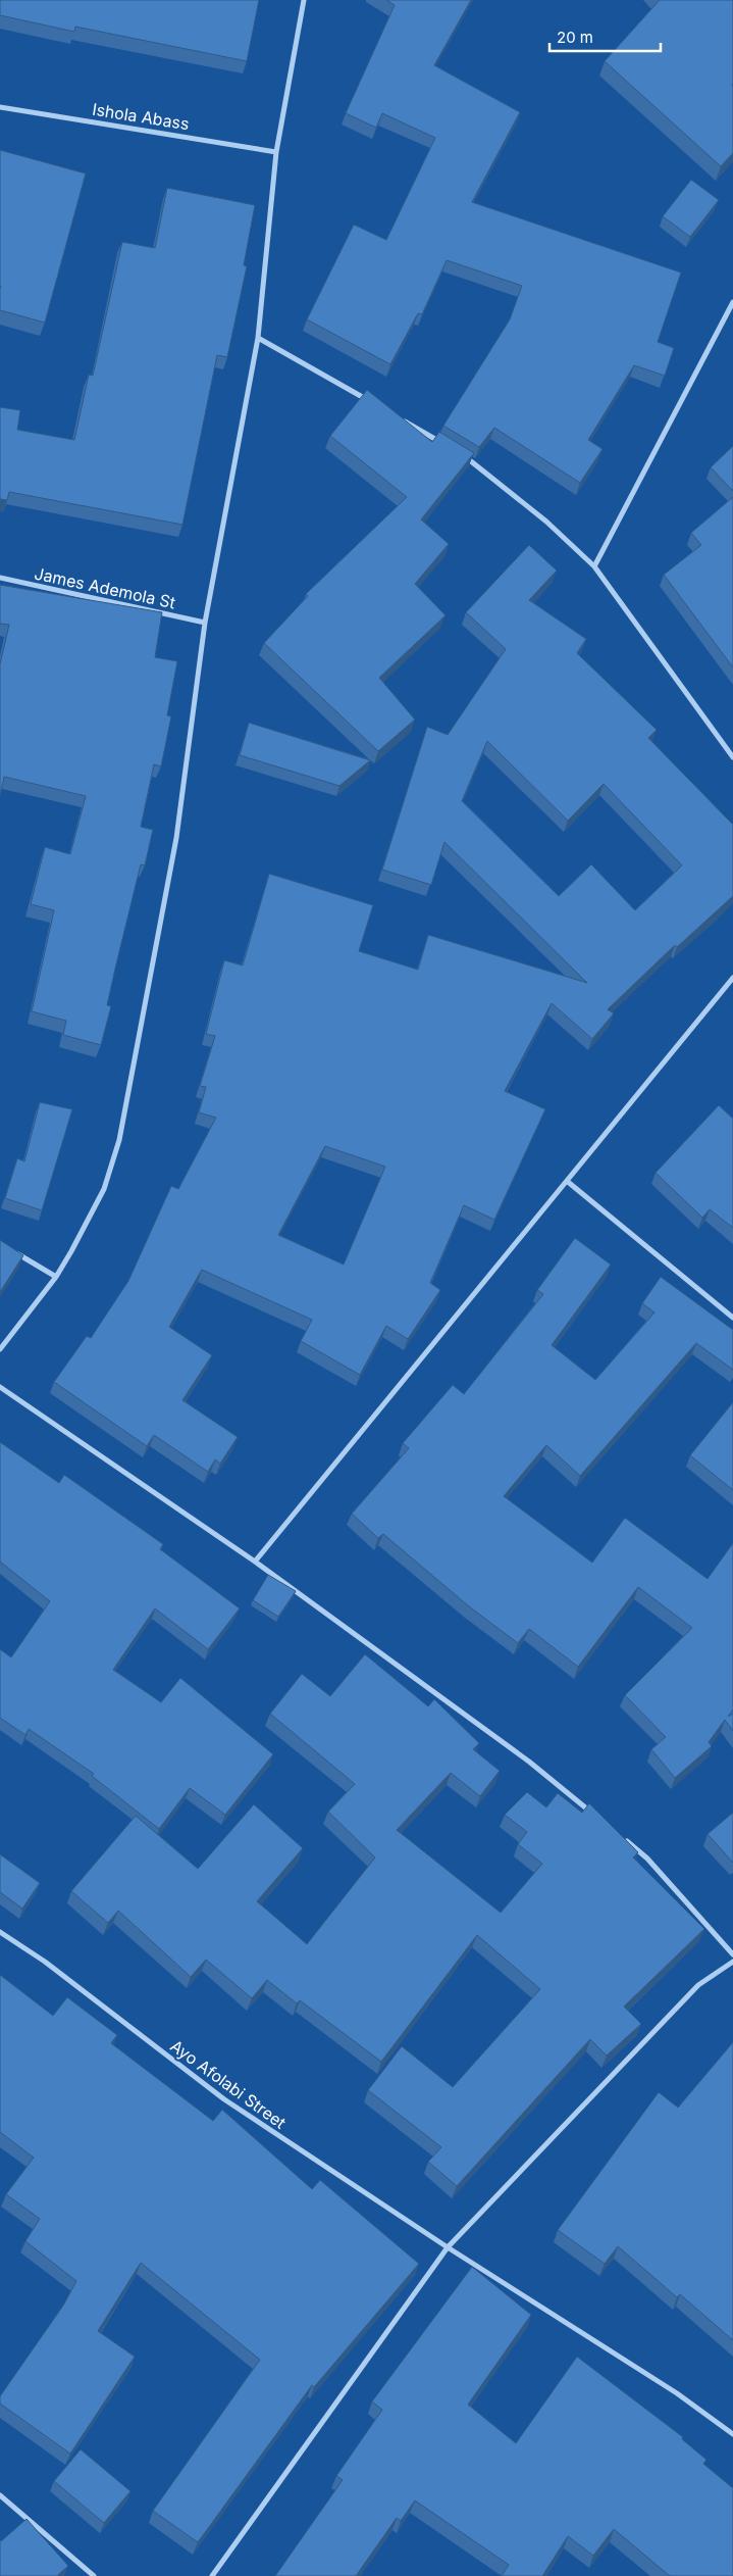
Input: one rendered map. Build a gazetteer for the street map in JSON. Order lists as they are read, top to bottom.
{
  "streets": {
    "street": ["Ishola Abass", "James Ademola St", "Ayo Afolabi Street"]
  },
  "scale_bar": "20 m"
}
